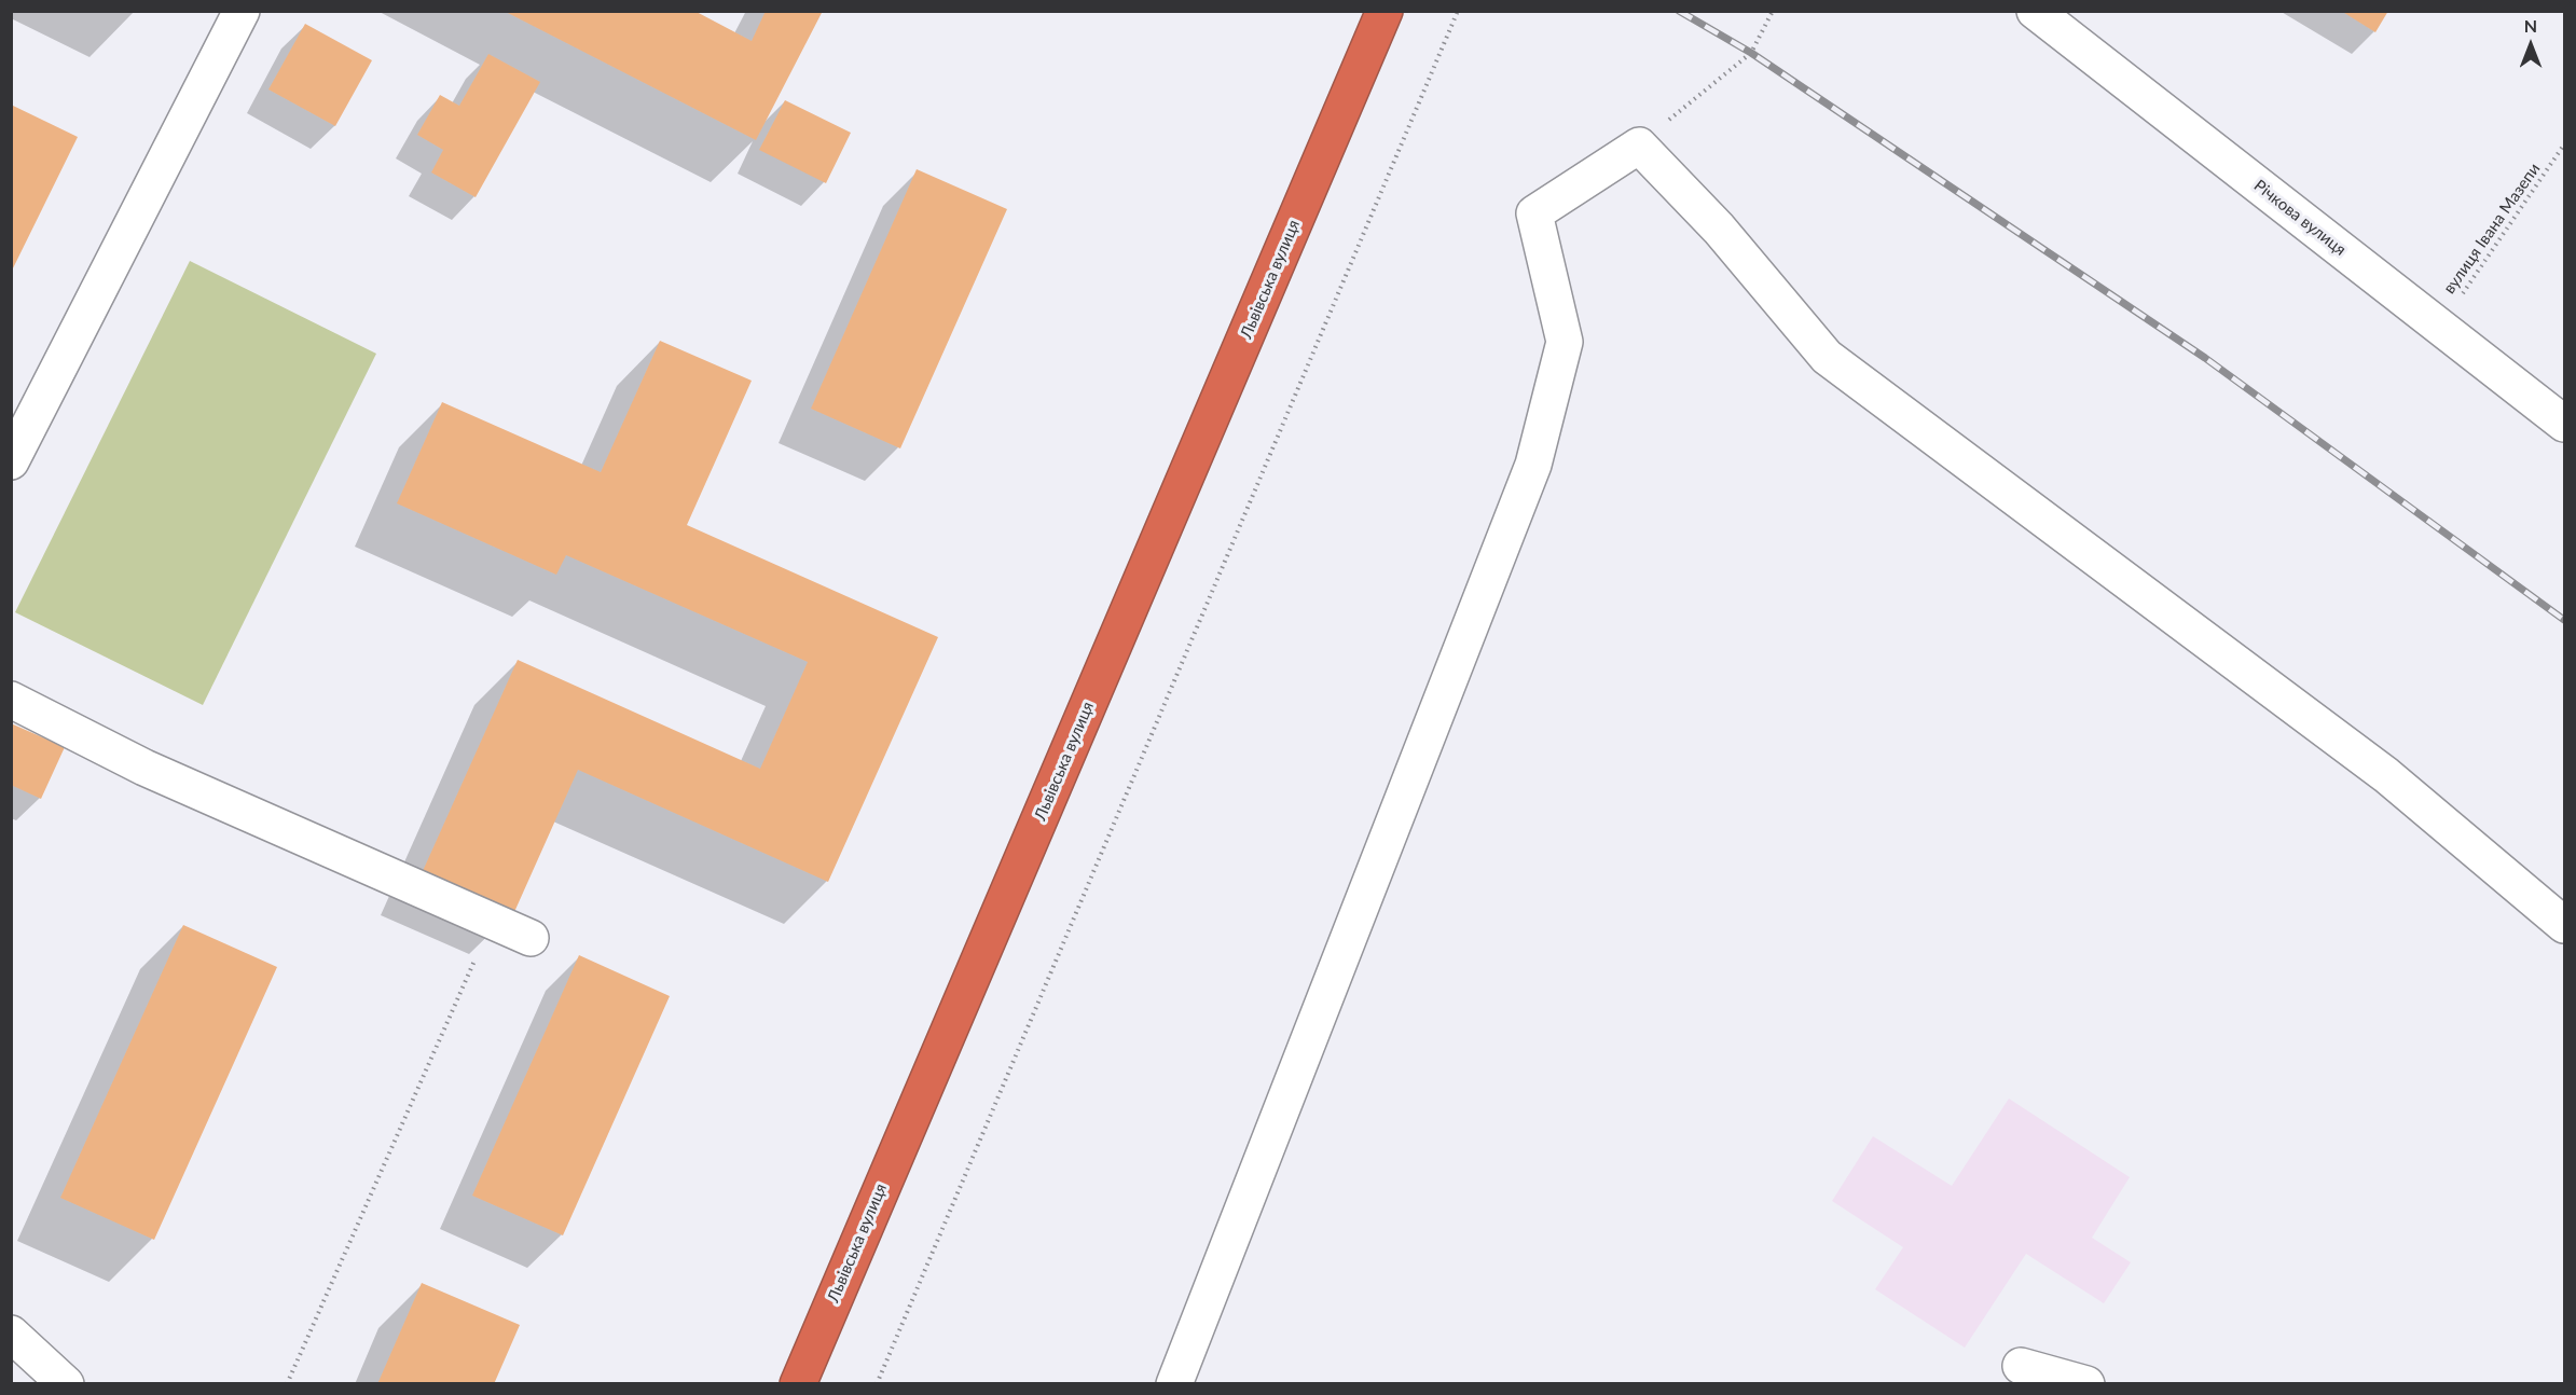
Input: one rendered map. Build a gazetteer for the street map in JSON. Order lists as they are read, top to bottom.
{
  "streets": {
    "highway": ["Львівська вулиця"],
    "street": ["Річкова вулиця"],
    "path": ["вулиця Івана Мазепи"]
  },
  "crossings": [
    ["Річкова вулиця", "вулиця Івана Мазепи"]
  ],
  "north": "top"
}
